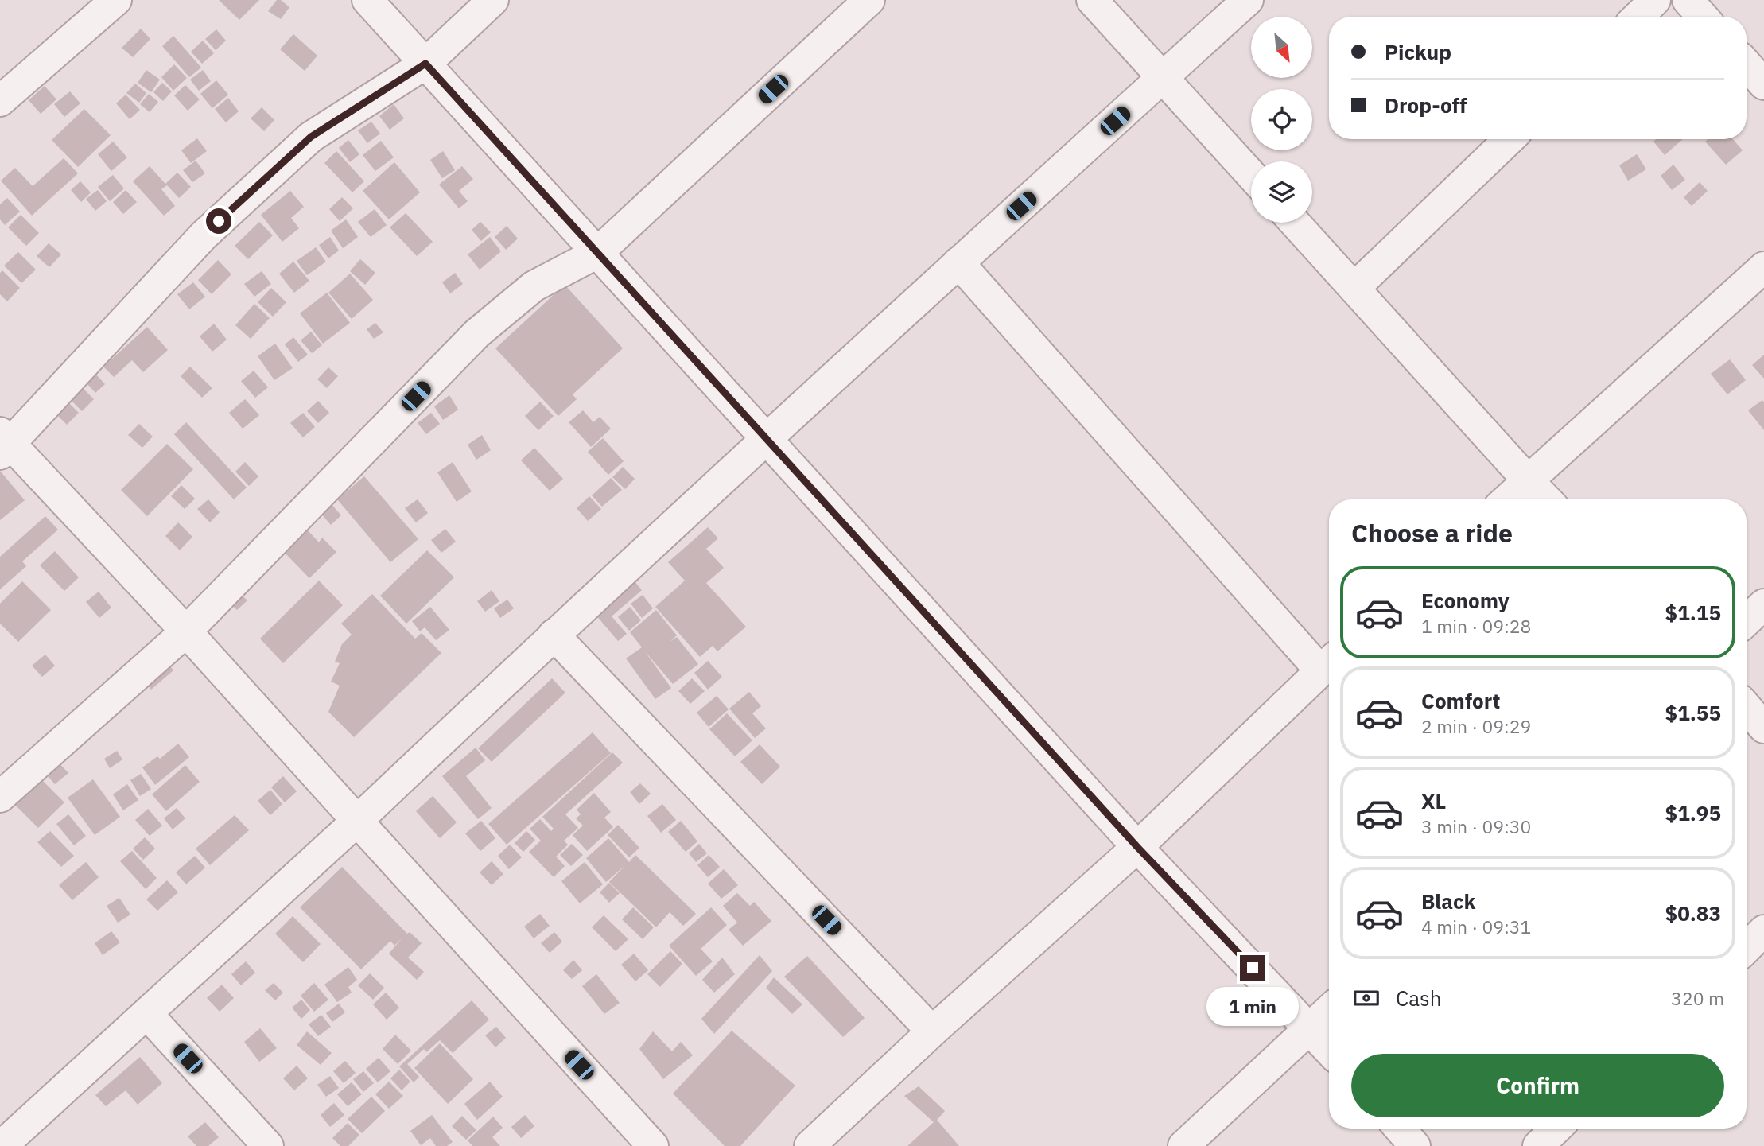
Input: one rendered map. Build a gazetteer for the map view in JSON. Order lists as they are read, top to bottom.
{
  "north": "bottom right",
  "page": {
    "banner": ["Pickup", "Drop-off"],
    "heading": "Choose a ride",
    "list": [
      {
        "name": "Economy",
        "note": "1 min · 09:28",
        "value": "$1.15"
      },
      {
        "name": "Comfort",
        "note": "2 min · 09:29",
        "value": "$1.55"
      },
      {
        "name": "XL",
        "note": "3 min · 09:30",
        "value": "$1.95"
      },
      {
        "name": "Black",
        "note": "4 min · 09:31",
        "value": "$0.83"
      }
    ],
    "pay": ["Cash", "320 m"],
    "bubble": "1 min",
    "buttons": "Confirm"
  }
}
